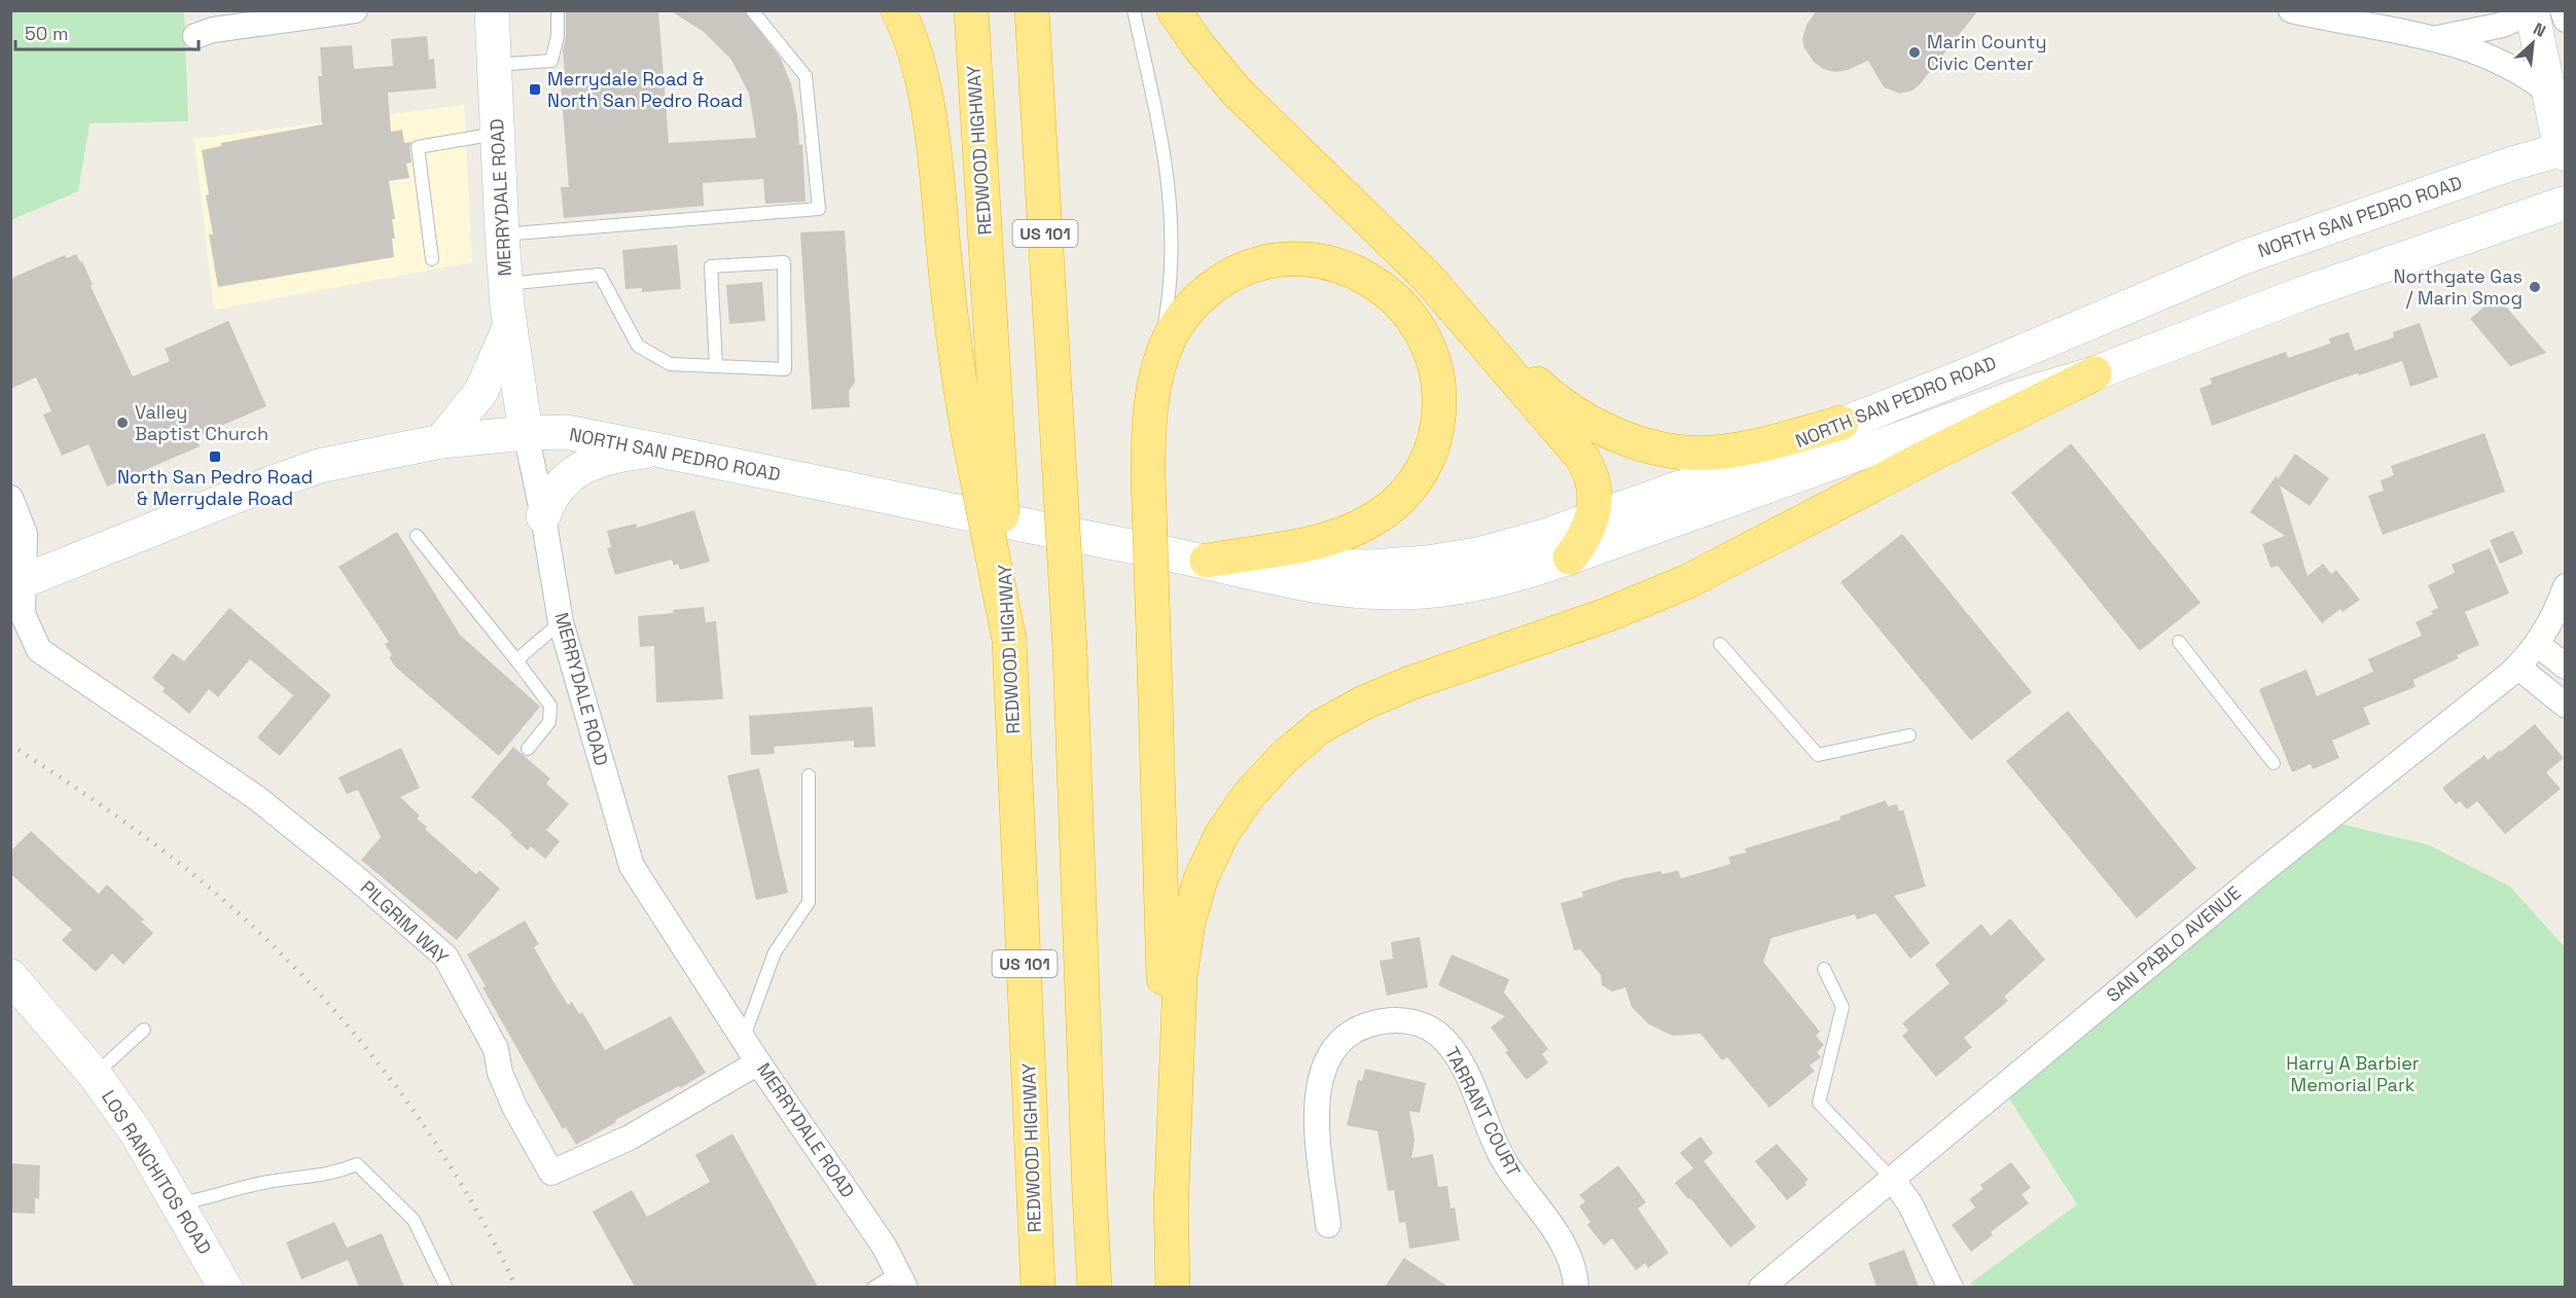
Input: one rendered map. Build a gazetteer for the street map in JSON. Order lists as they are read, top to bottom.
{
  "streets": {
    "highway": ["REDWOOD HIGHWAY", "US 101"],
    "main road": ["MERRYDALE ROAD", "NORTH SAN PEDRO ROAD", "LOS RANCHITOS ROAD"],
    "street": ["PILGRIM WAY", "SAN PABLO AVENUE", "TARRANT COURT"]
  },
  "crossings": [
    ["MERRYDALE ROAD", "NORTH SAN PEDRO ROAD"],
    ["MERRYDALE ROAD", "PILGRIM WAY"],
    ["NORTH SAN PEDRO ROAD", "PILGRIM WAY"]
  ],
  "parks": ["Harry A Barbier Memorial Park"],
  "places": {
    "other": ["Marin County Civic Center", "Northgate Gas / Marin Smog", "Valley Baptist Church"],
    "transit": ["Merrydale Road & North San Pedro Road", "North San Pedro Road & Merrydale Road"]
  },
  "scale_bar": "50 m",
  "north": "top right"
}
